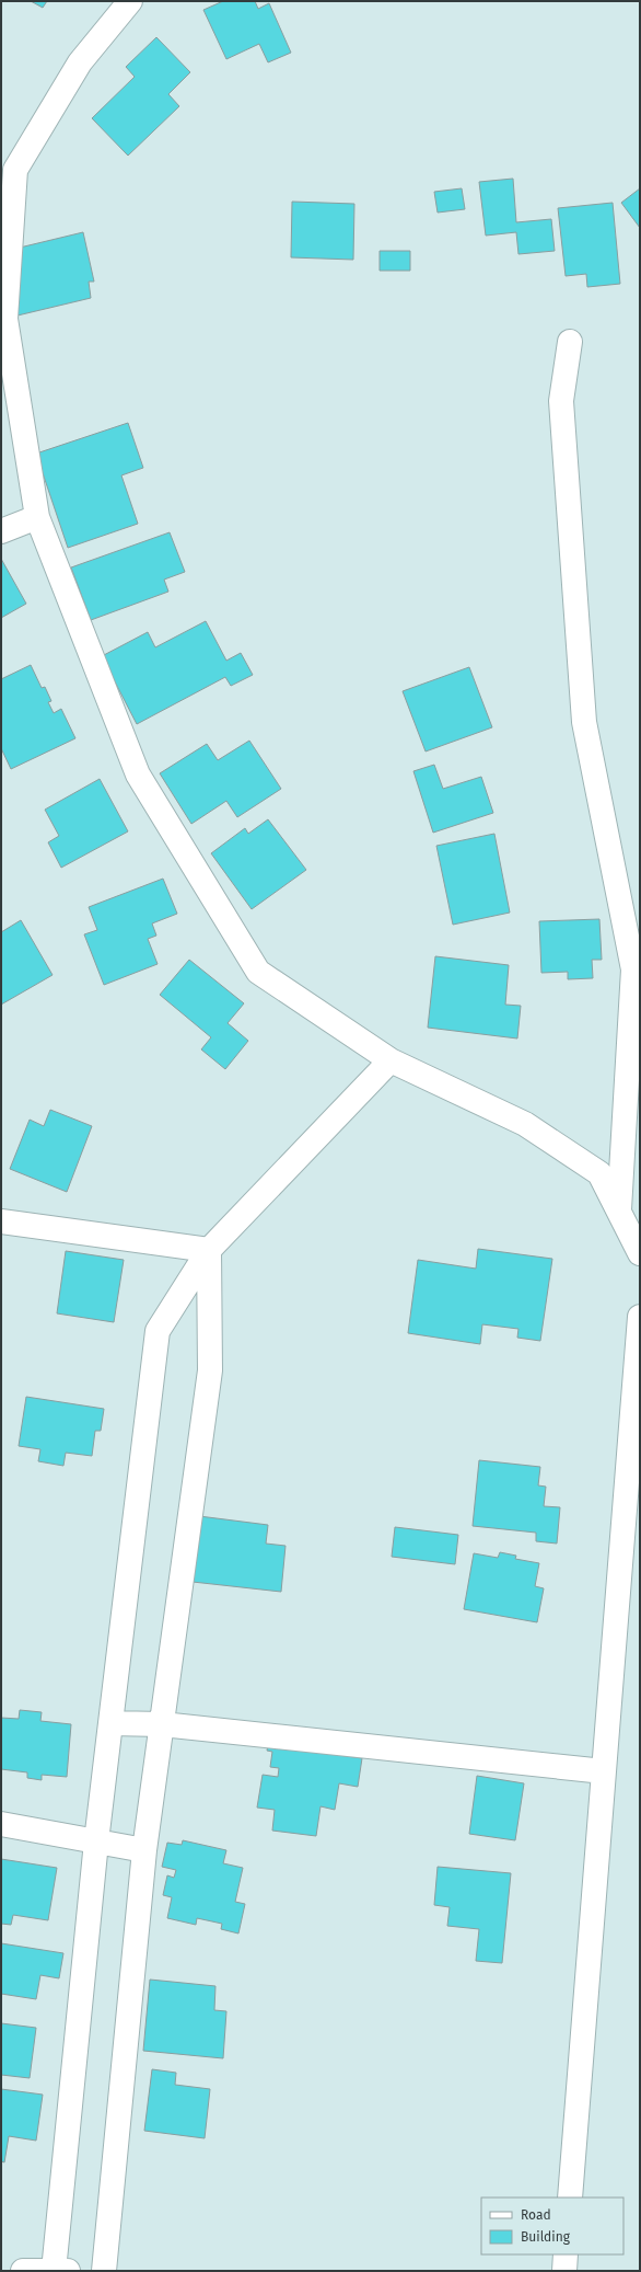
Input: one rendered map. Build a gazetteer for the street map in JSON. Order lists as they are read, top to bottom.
{
  "legend": ["Road", "Building"]
}
